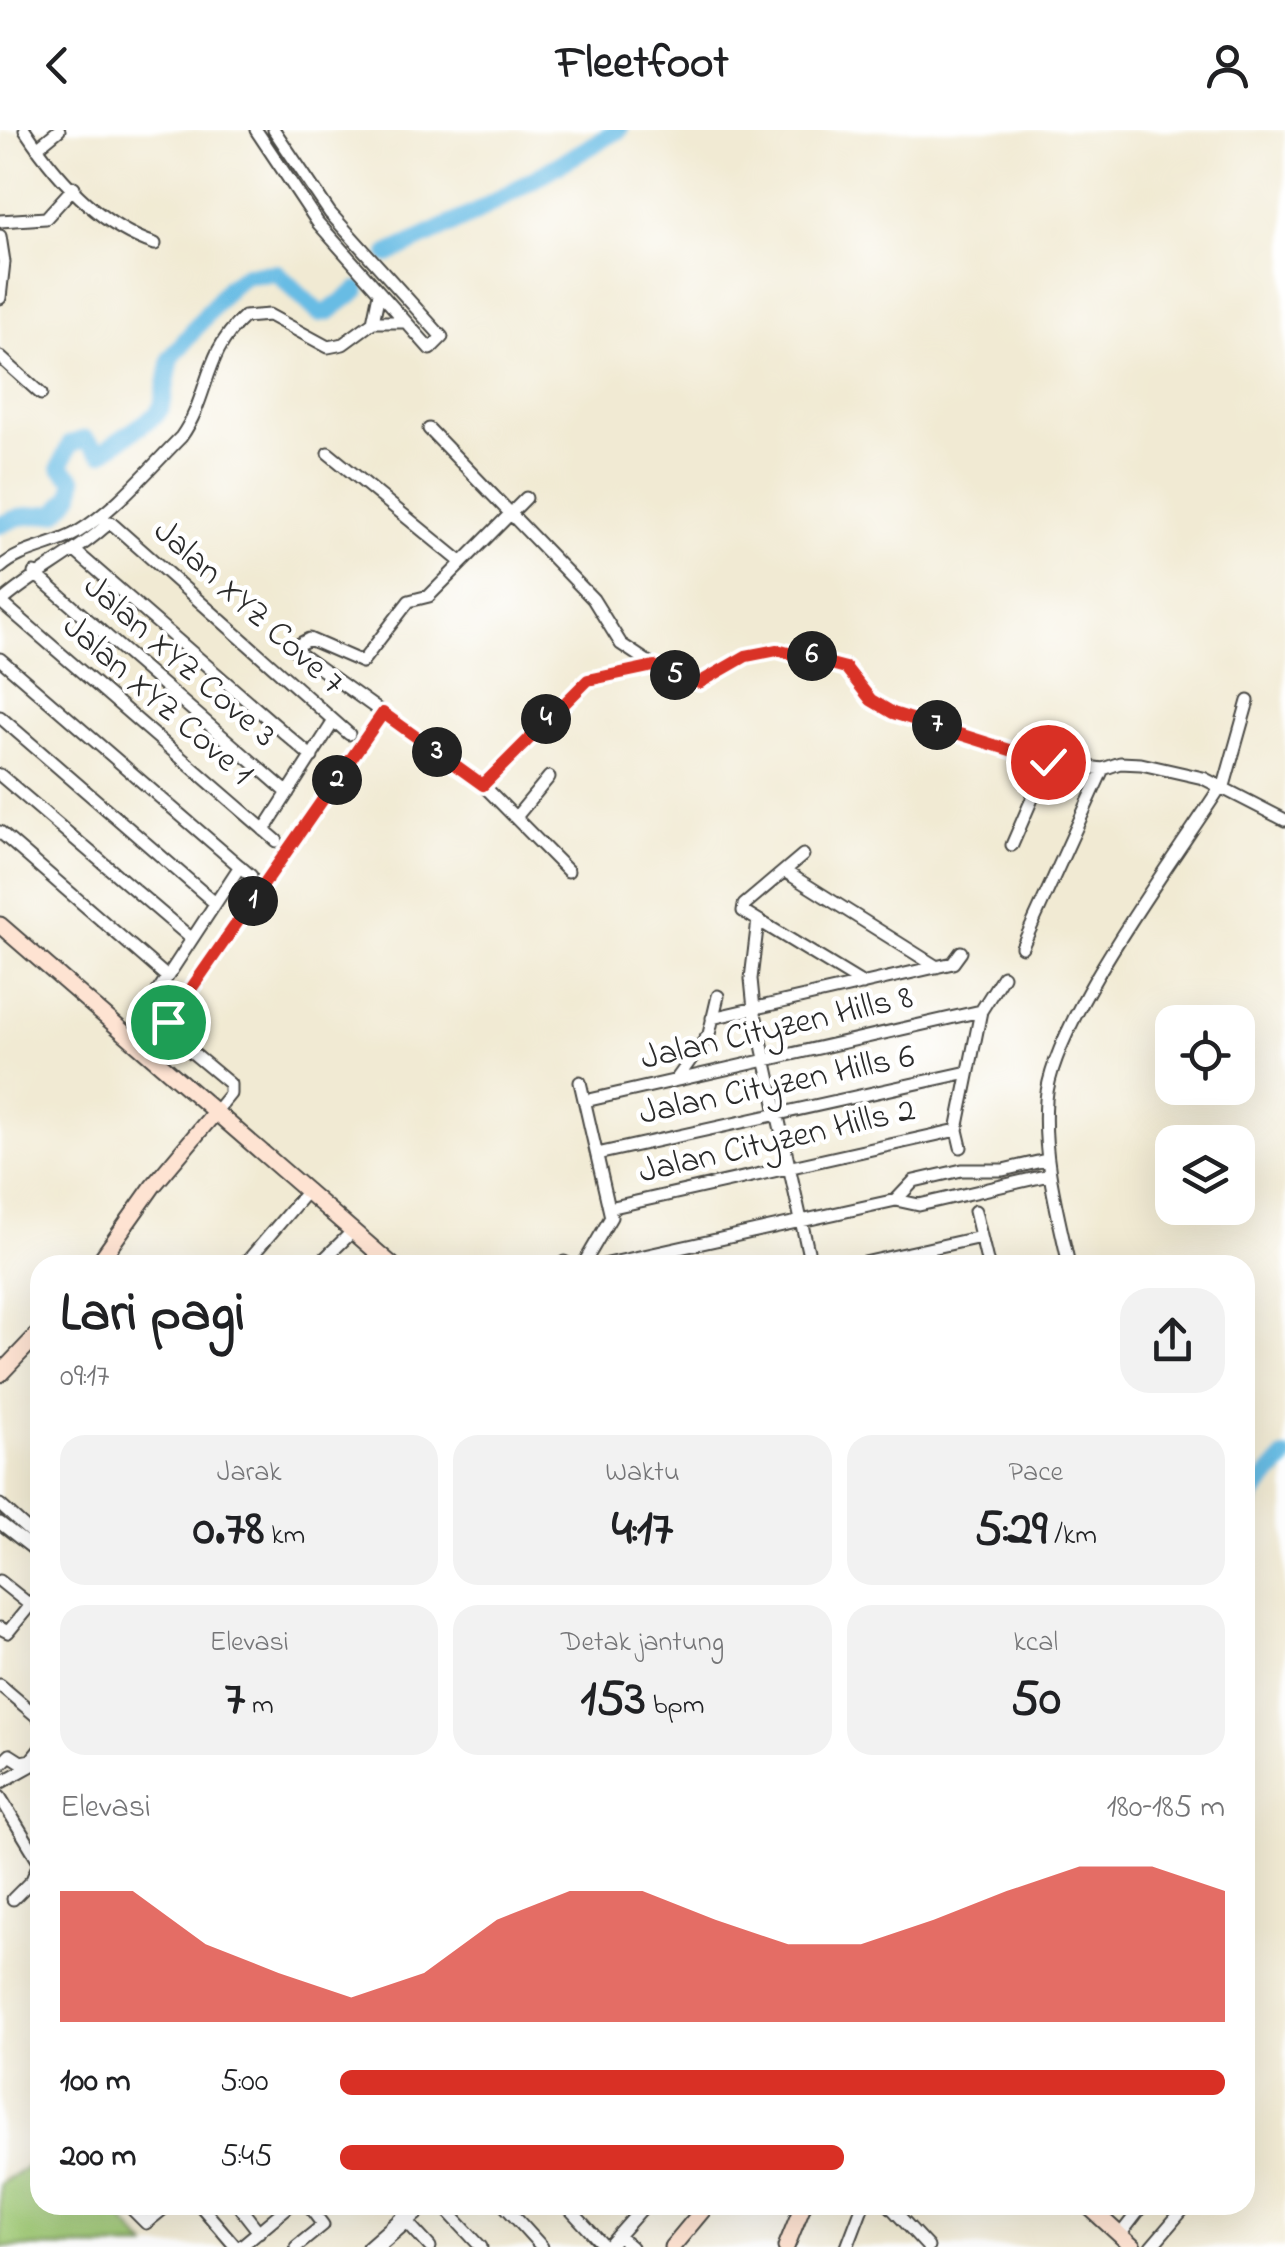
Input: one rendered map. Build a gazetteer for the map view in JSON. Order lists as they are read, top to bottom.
{
  "streets": {
    "street": [
      "Jalan XYZ Cove 7",
      "Jalan XYZ Cove 3",
      "Jalan XYZ Cove 1",
      "Jalan Cityzen Hills 8",
      "Jalan Cityzen Hills 6",
      "Jalan Cityzen Hills 2"
    ]
  },
  "page": {
    "header": "Fleetfoot",
    "pins": [
      "6",
      "5",
      "4",
      "7",
      "3",
      "2",
      "1"
    ],
    "heading": ["Lari pagi", "09:17"],
    "stats": [
      ["Jarak", "0.78 km"],
      ["Waktu", "4:17"],
      ["Pace", "5:29 /km"],
      ["Elevasi", "7 m"],
      ["Detak jantung", "153 bpm"],
      ["kcal", "50"]
    ],
    "chart": ["Elevasi", "180–185 m"],
    "list": [
      {
        "name": "100 m",
        "note": "5:00"
      },
      {
        "name": "200 m",
        "note": "5:45"
      }
    ]
  }
}
